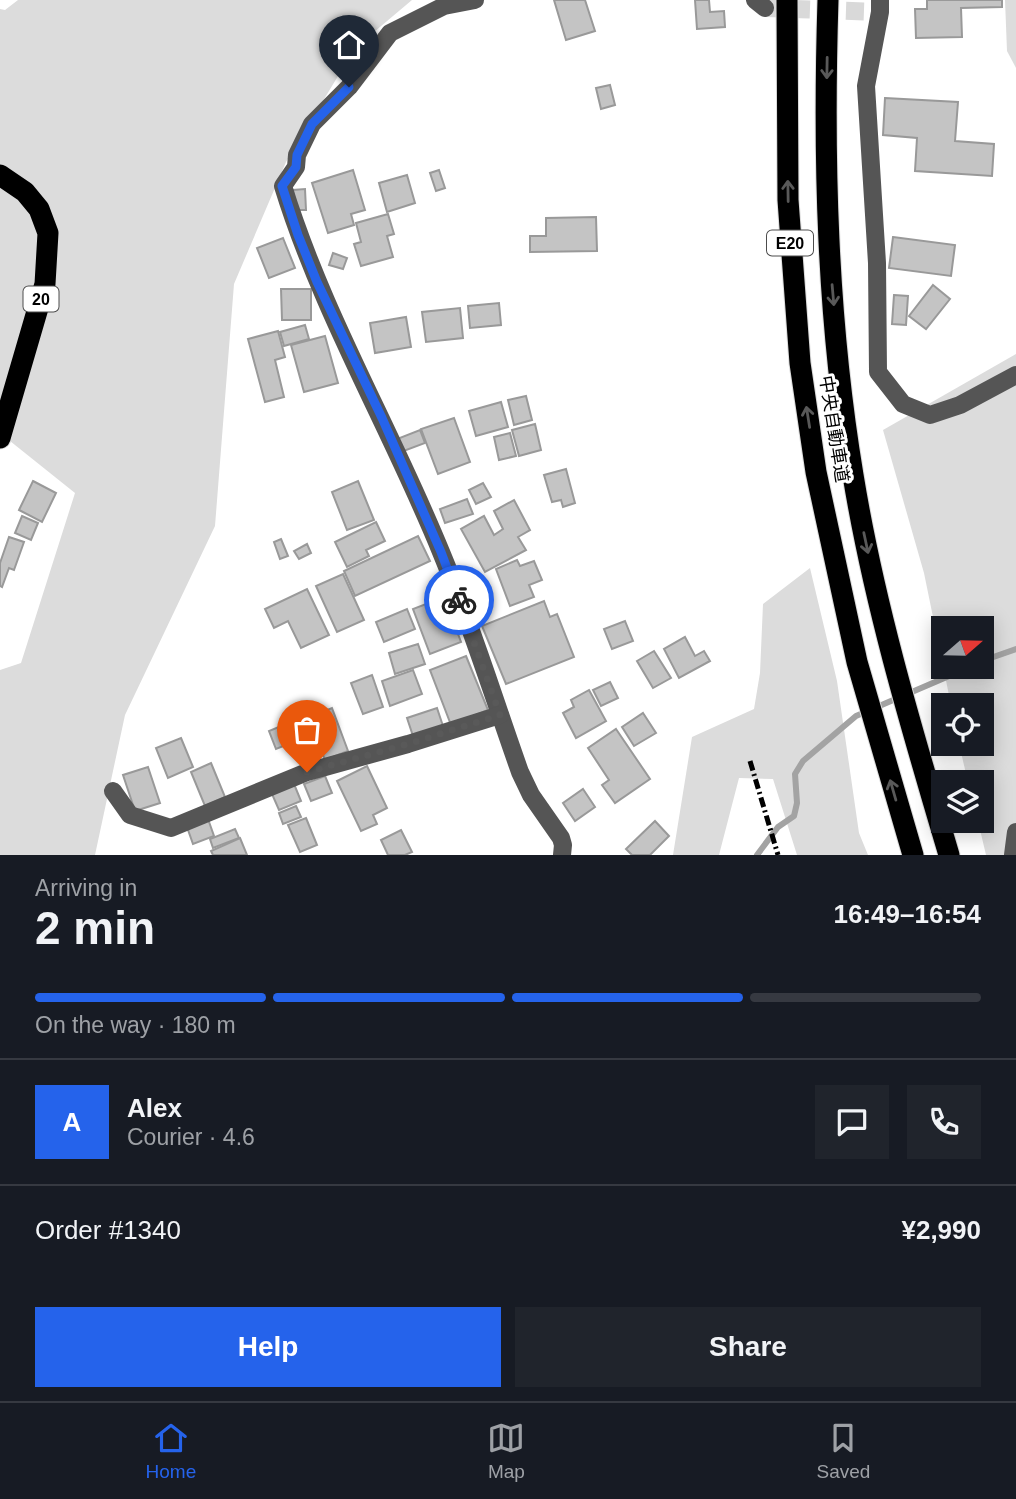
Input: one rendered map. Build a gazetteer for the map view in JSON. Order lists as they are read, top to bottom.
{
  "streets": {
    "highway": ["E20", "20", "中央自動車道"]
  },
  "north": "right",
  "page": {
    "heading": ["2 min", "Arriving in", "16:49–16:54"],
    "panel": [
      "Alex",
      "Courier · 4.6",
      "Order #1340",
      "¥2,990"
    ],
    "bar": "On the way · 180 m",
    "round": "A",
    "buttons": ["Help", "Share"],
    "tabs": ["Home", "Map", "Saved"]
  }
}
